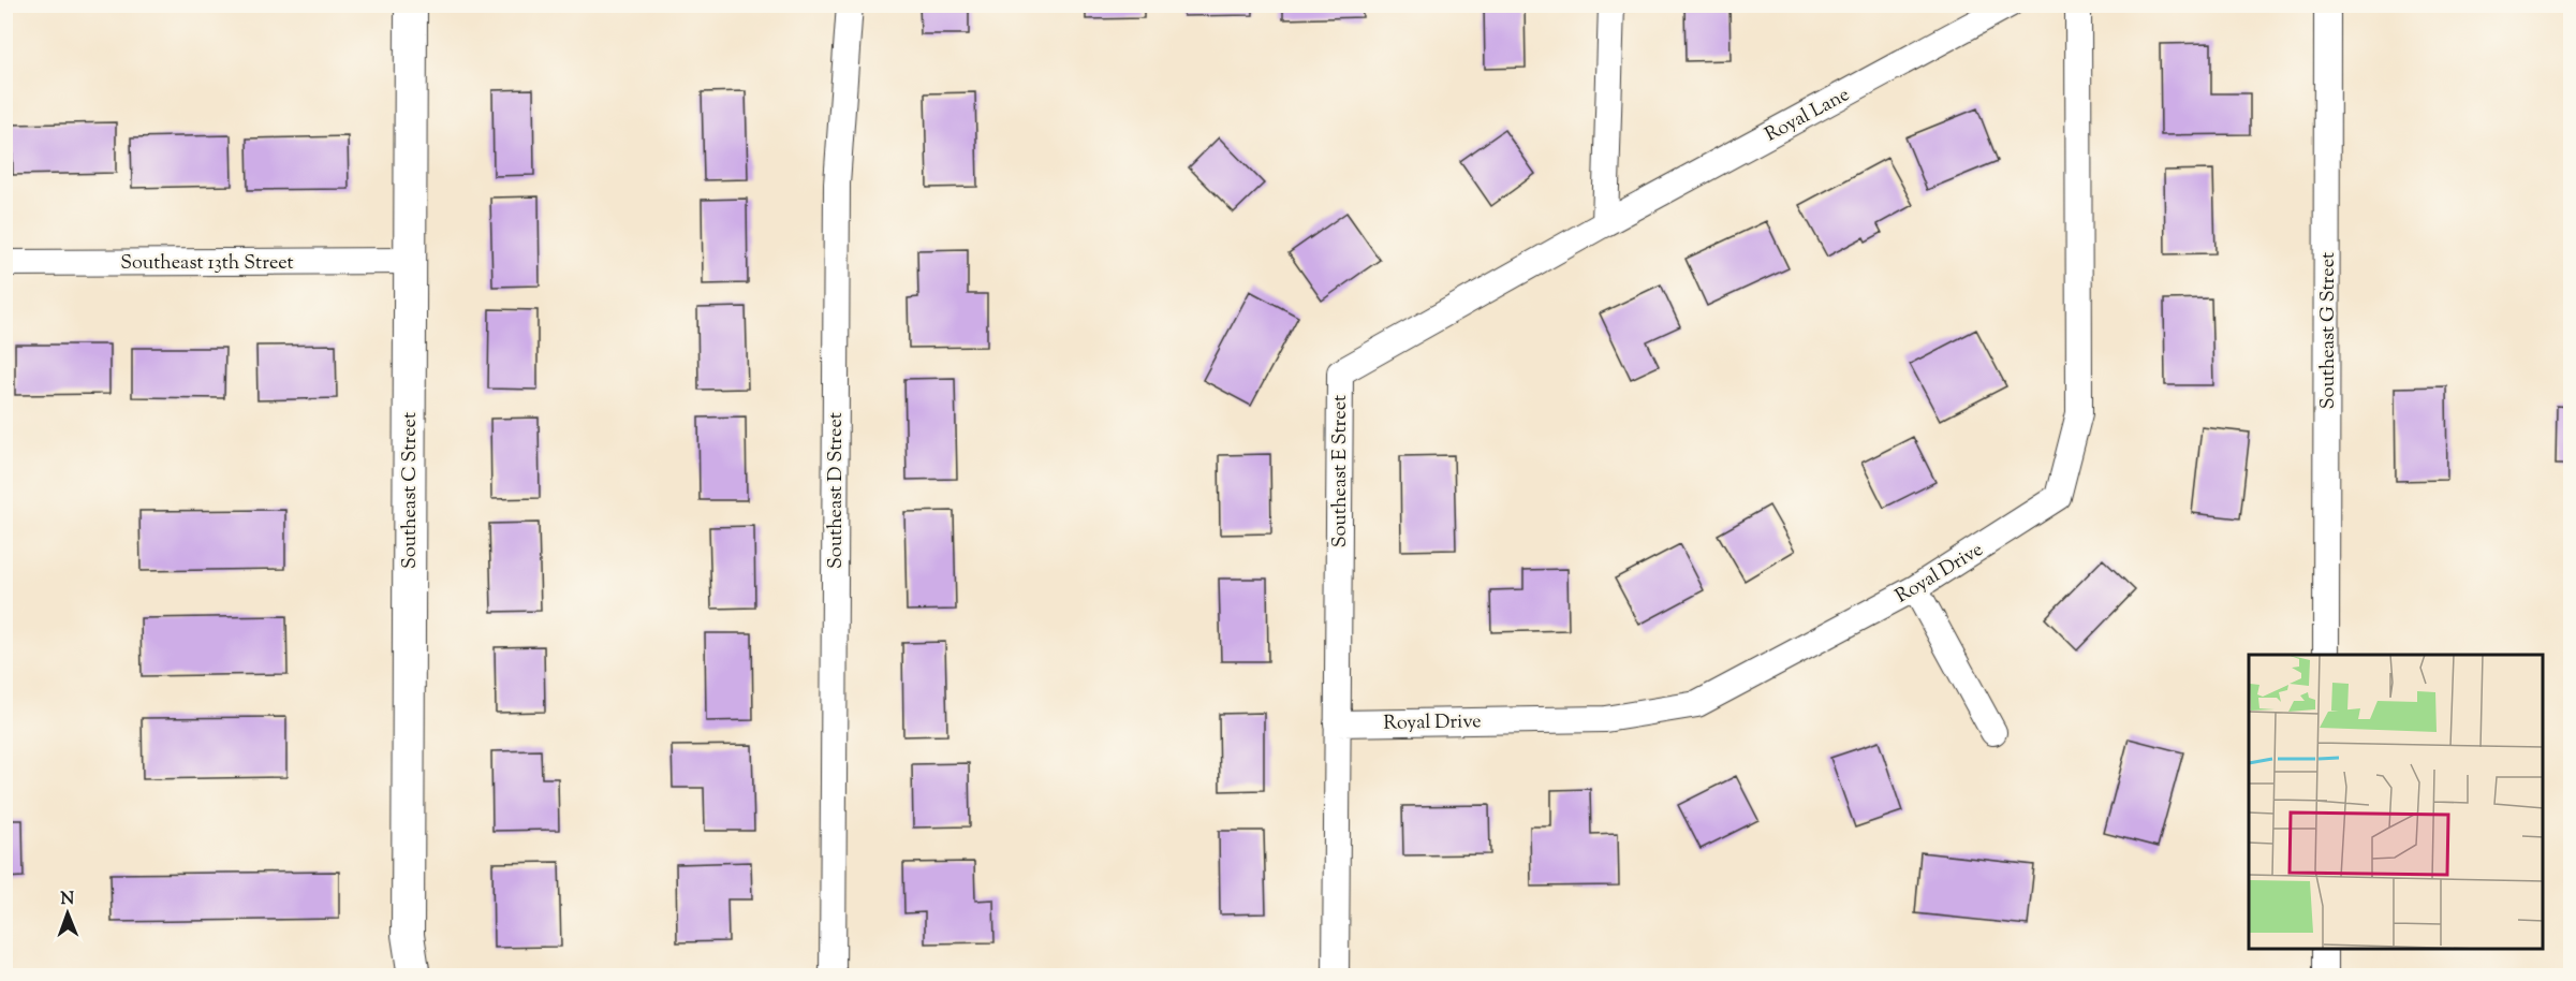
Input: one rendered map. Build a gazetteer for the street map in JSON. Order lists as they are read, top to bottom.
{
  "streets": {
    "street": [
      "Royal Lane",
      "Southeast 13th Street",
      "Southeast G Street",
      "Southeast E Street",
      "Southeast C Street",
      "Southeast D Street",
      "Royal Drive"
    ]
  },
  "crossings": [
    ["Royal Lane", "Southeast E Street"],
    ["Southeast 13th Street", "Southeast C Street"],
    ["Southeast E Street", "Royal Drive"]
  ],
  "north": "top"
}
